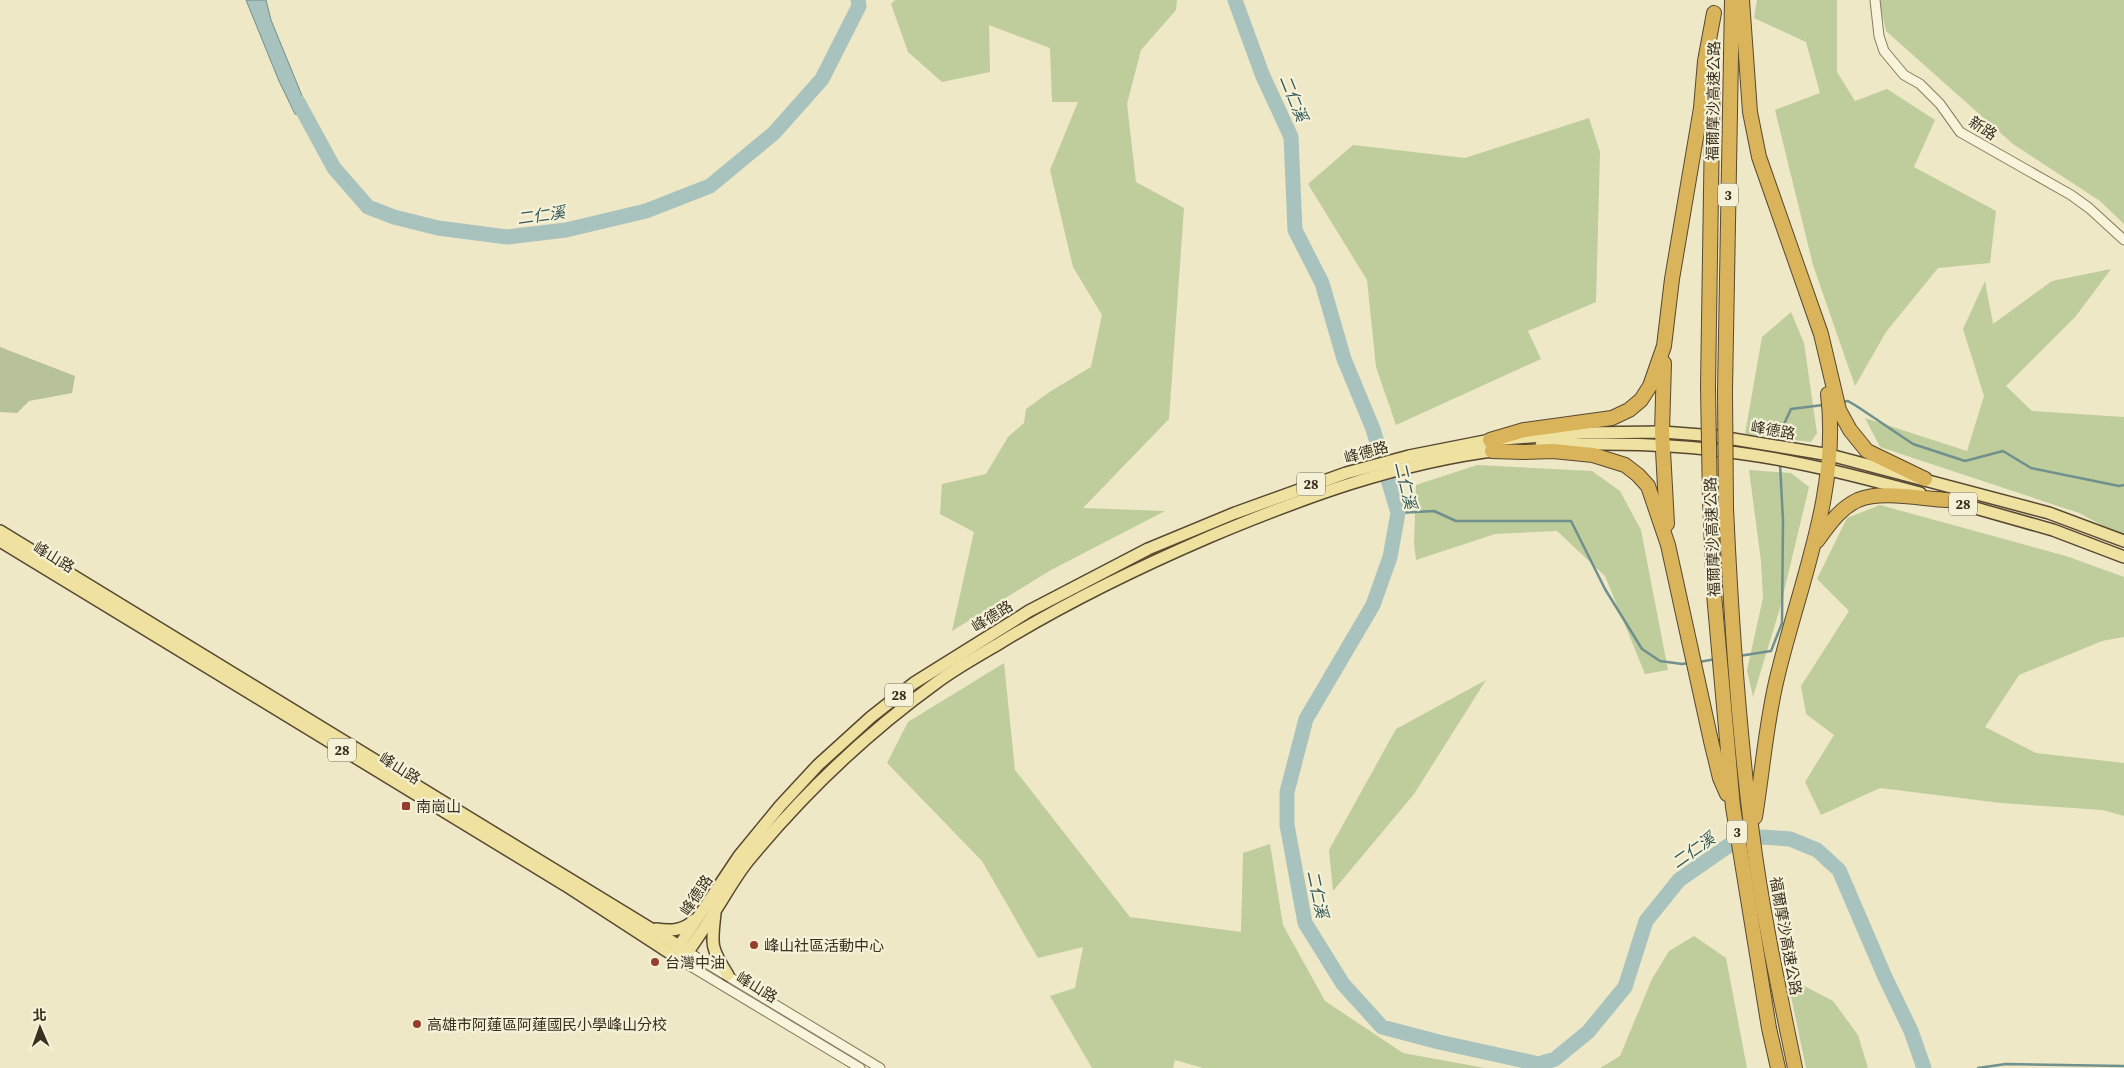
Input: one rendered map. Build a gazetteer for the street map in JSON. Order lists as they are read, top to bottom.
{
  "streets": {
    "highway": ["福爾摩沙高速公路", "3"],
    "main road": ["峰德路", "28", "峰山路"],
    "street": ["新路"]
  },
  "crossings": [
    ["峰德路", "峰山路"]
  ],
  "water": ["二仁溪"],
  "places": {
    "transit": ["南崗山"],
    "other": ["峰山社區活動中心", "台灣中油", "高雄市阿蓮區阿蓮國民小學峰山分校"]
  },
  "north": "top"
}
